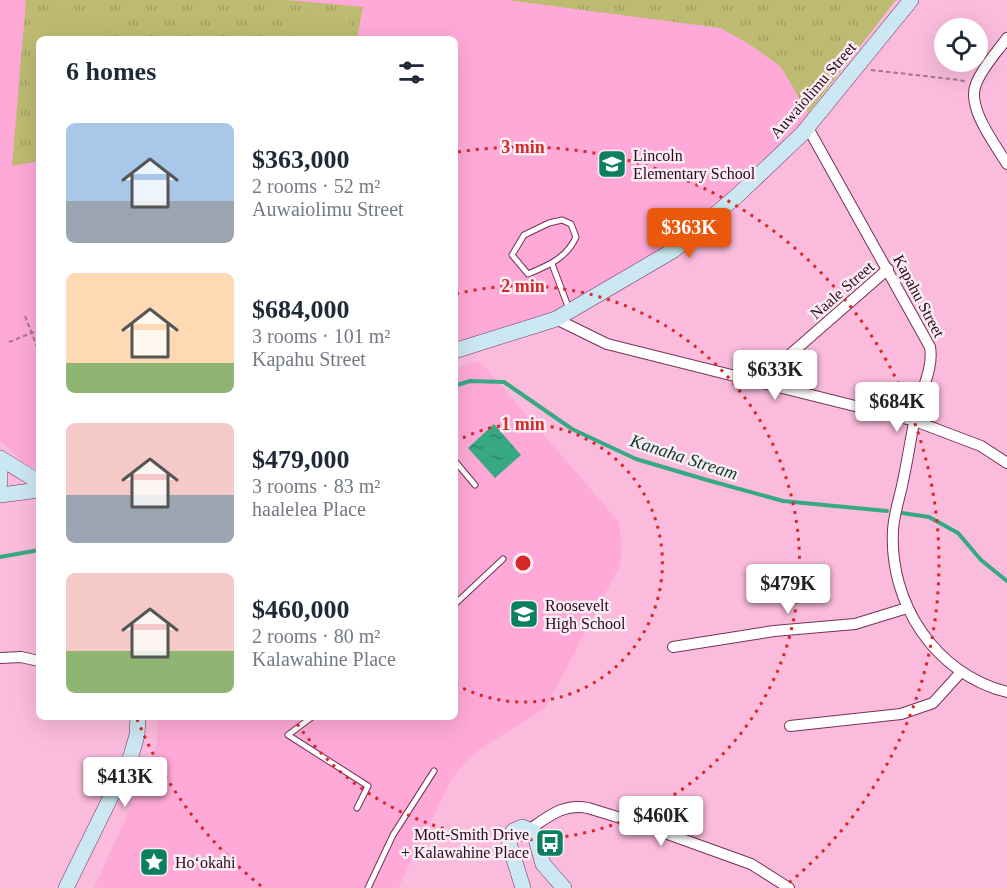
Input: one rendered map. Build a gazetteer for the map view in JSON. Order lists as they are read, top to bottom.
{
  "streets": {
    "street": ["Auwaiolimu Street", "Naale Street", "Kapahu Street"]
  },
  "crossings": [
    ["Auwaiolimu Street", "Kapahu Street"],
    ["Naale Street", "Kapahu Street"]
  ],
  "water": ["Kanaha Stream"],
  "places": {
    "school or university": ["Lincoln Elementary School", "Roosevelt High School"],
    "bus stop": ["Mott-Smith Drive + Kalawahine Place"],
    "place": ["Hoʻokahi"]
  },
  "page": {
    "heading": "6 homes",
    "list": [
      {
        "name": "$363,000",
        "note": "2 rooms · 52 m² · Auwaiolimu Street"
      },
      {
        "name": "$684,000",
        "note": "3 rooms · 101 m² · Kapahu Street"
      },
      {
        "name": "$479,000",
        "note": "3 rooms · 83 m² · haalelea Place"
      },
      {
        "name": "$460,000",
        "note": "2 rooms · 80 m² · Kalawahine Place"
      }
    ],
    "price": [
      "$363K",
      "$633K",
      "$684K",
      "$479K",
      "$413K",
      "$460K"
    ]
  },
  "rings": ["3 min", "2 min", "1 min"]
}
